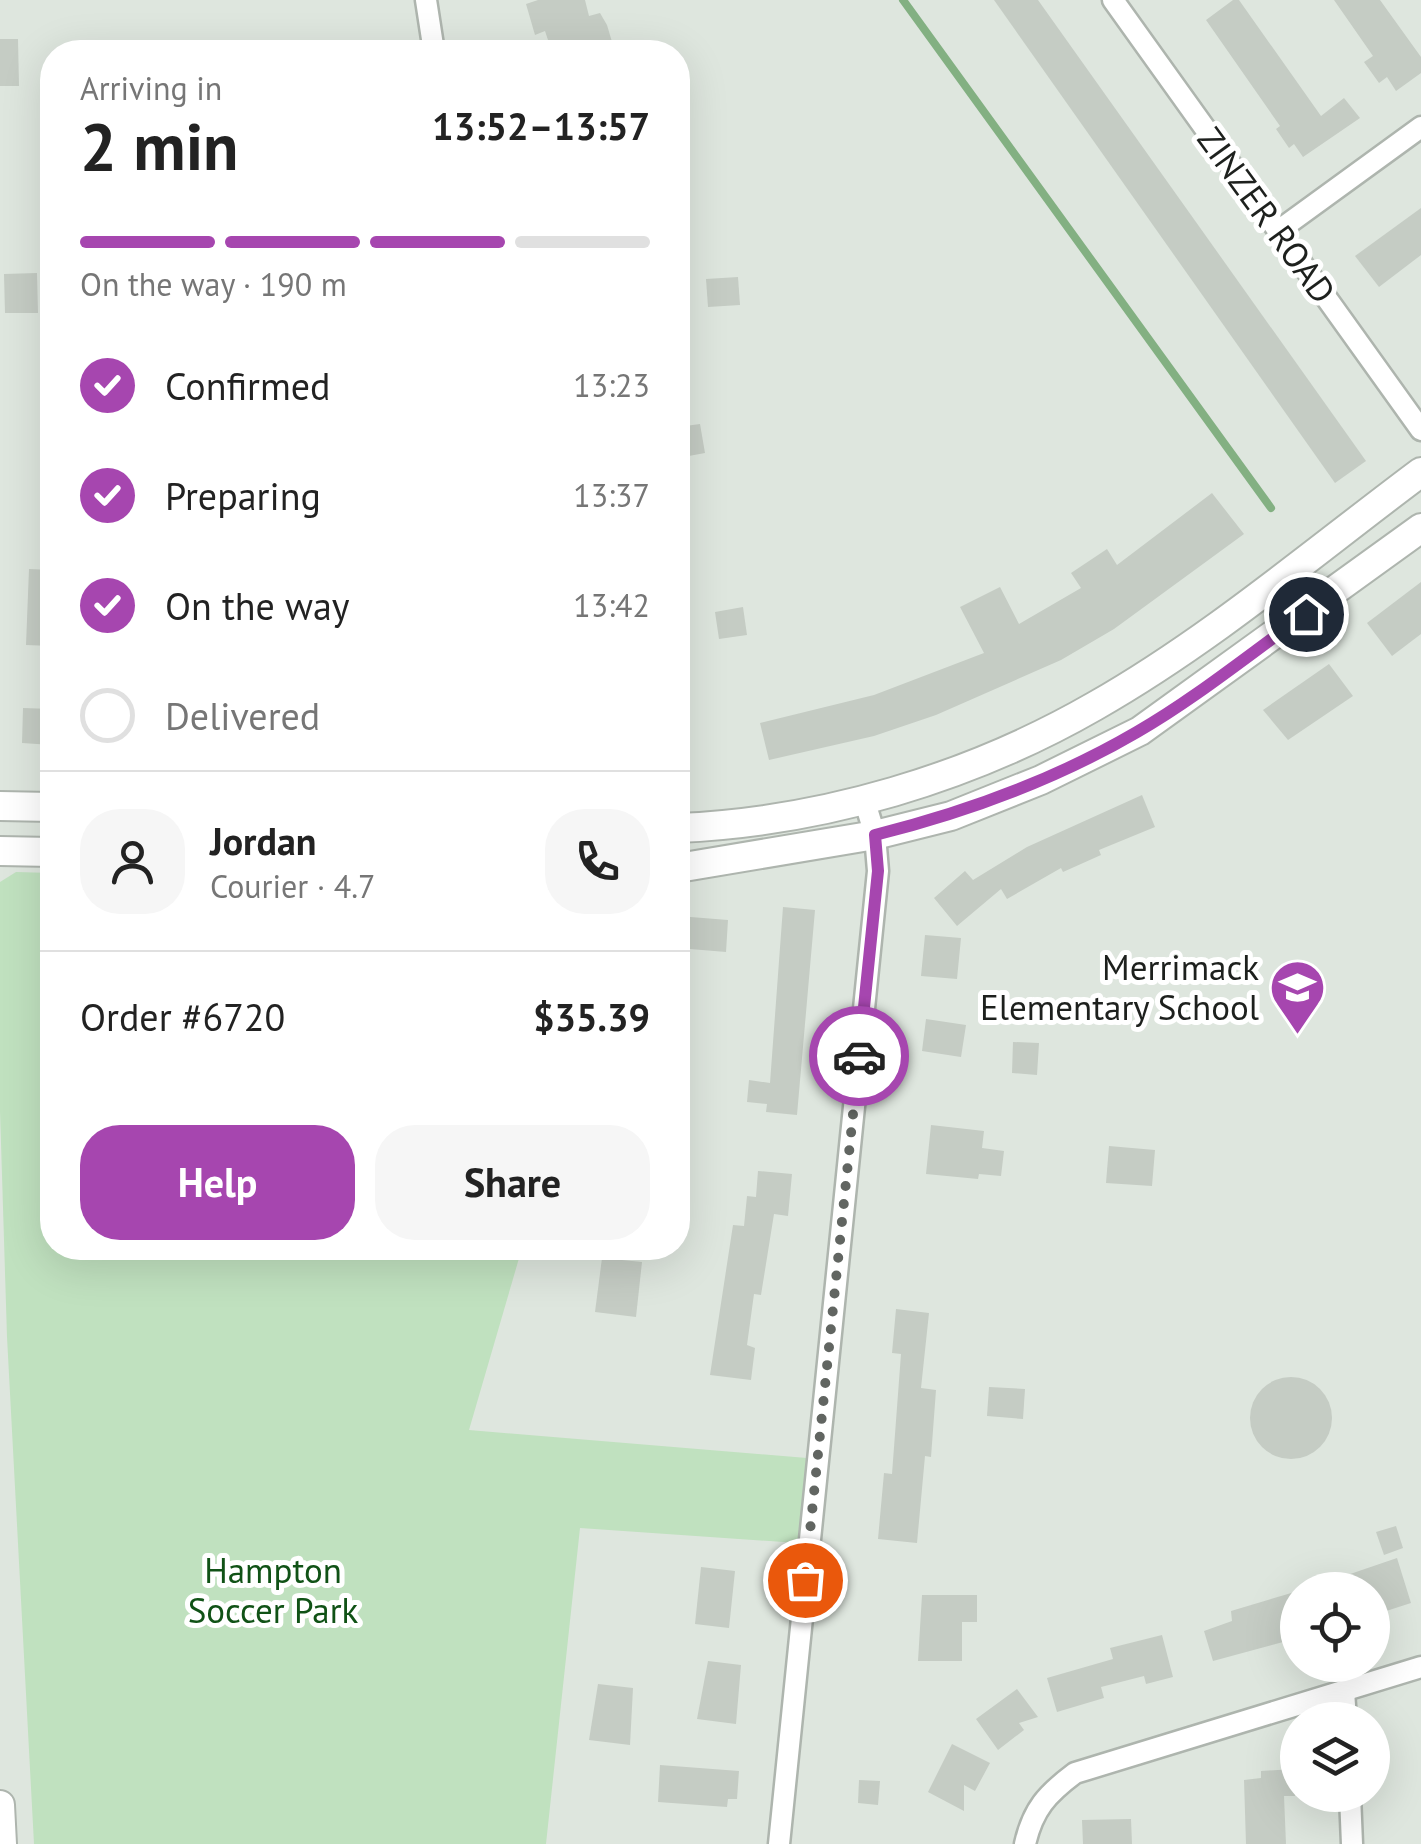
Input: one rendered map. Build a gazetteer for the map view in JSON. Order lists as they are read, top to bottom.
{
  "streets": {
    "street": ["ZINZER ROAD"]
  },
  "parks": ["Hampton Soccer Park"],
  "places": {
    "school or university": ["Merrimack Elementary School"]
  },
  "page": {
    "heading": ["2 min", "Arriving in", "13:52–13:57"],
    "panel": [
      "Jordan",
      "Courier · 4.7",
      "Order #6720",
      "$35.39"
    ],
    "bar": "On the way · 190 m",
    "list": [
      ["Confirmed", "13:23"],
      ["Preparing", "13:37"],
      ["On the way", "13:42"],
      "Delivered"
    ],
    "buttons": ["Help", "Share"]
  }
}
